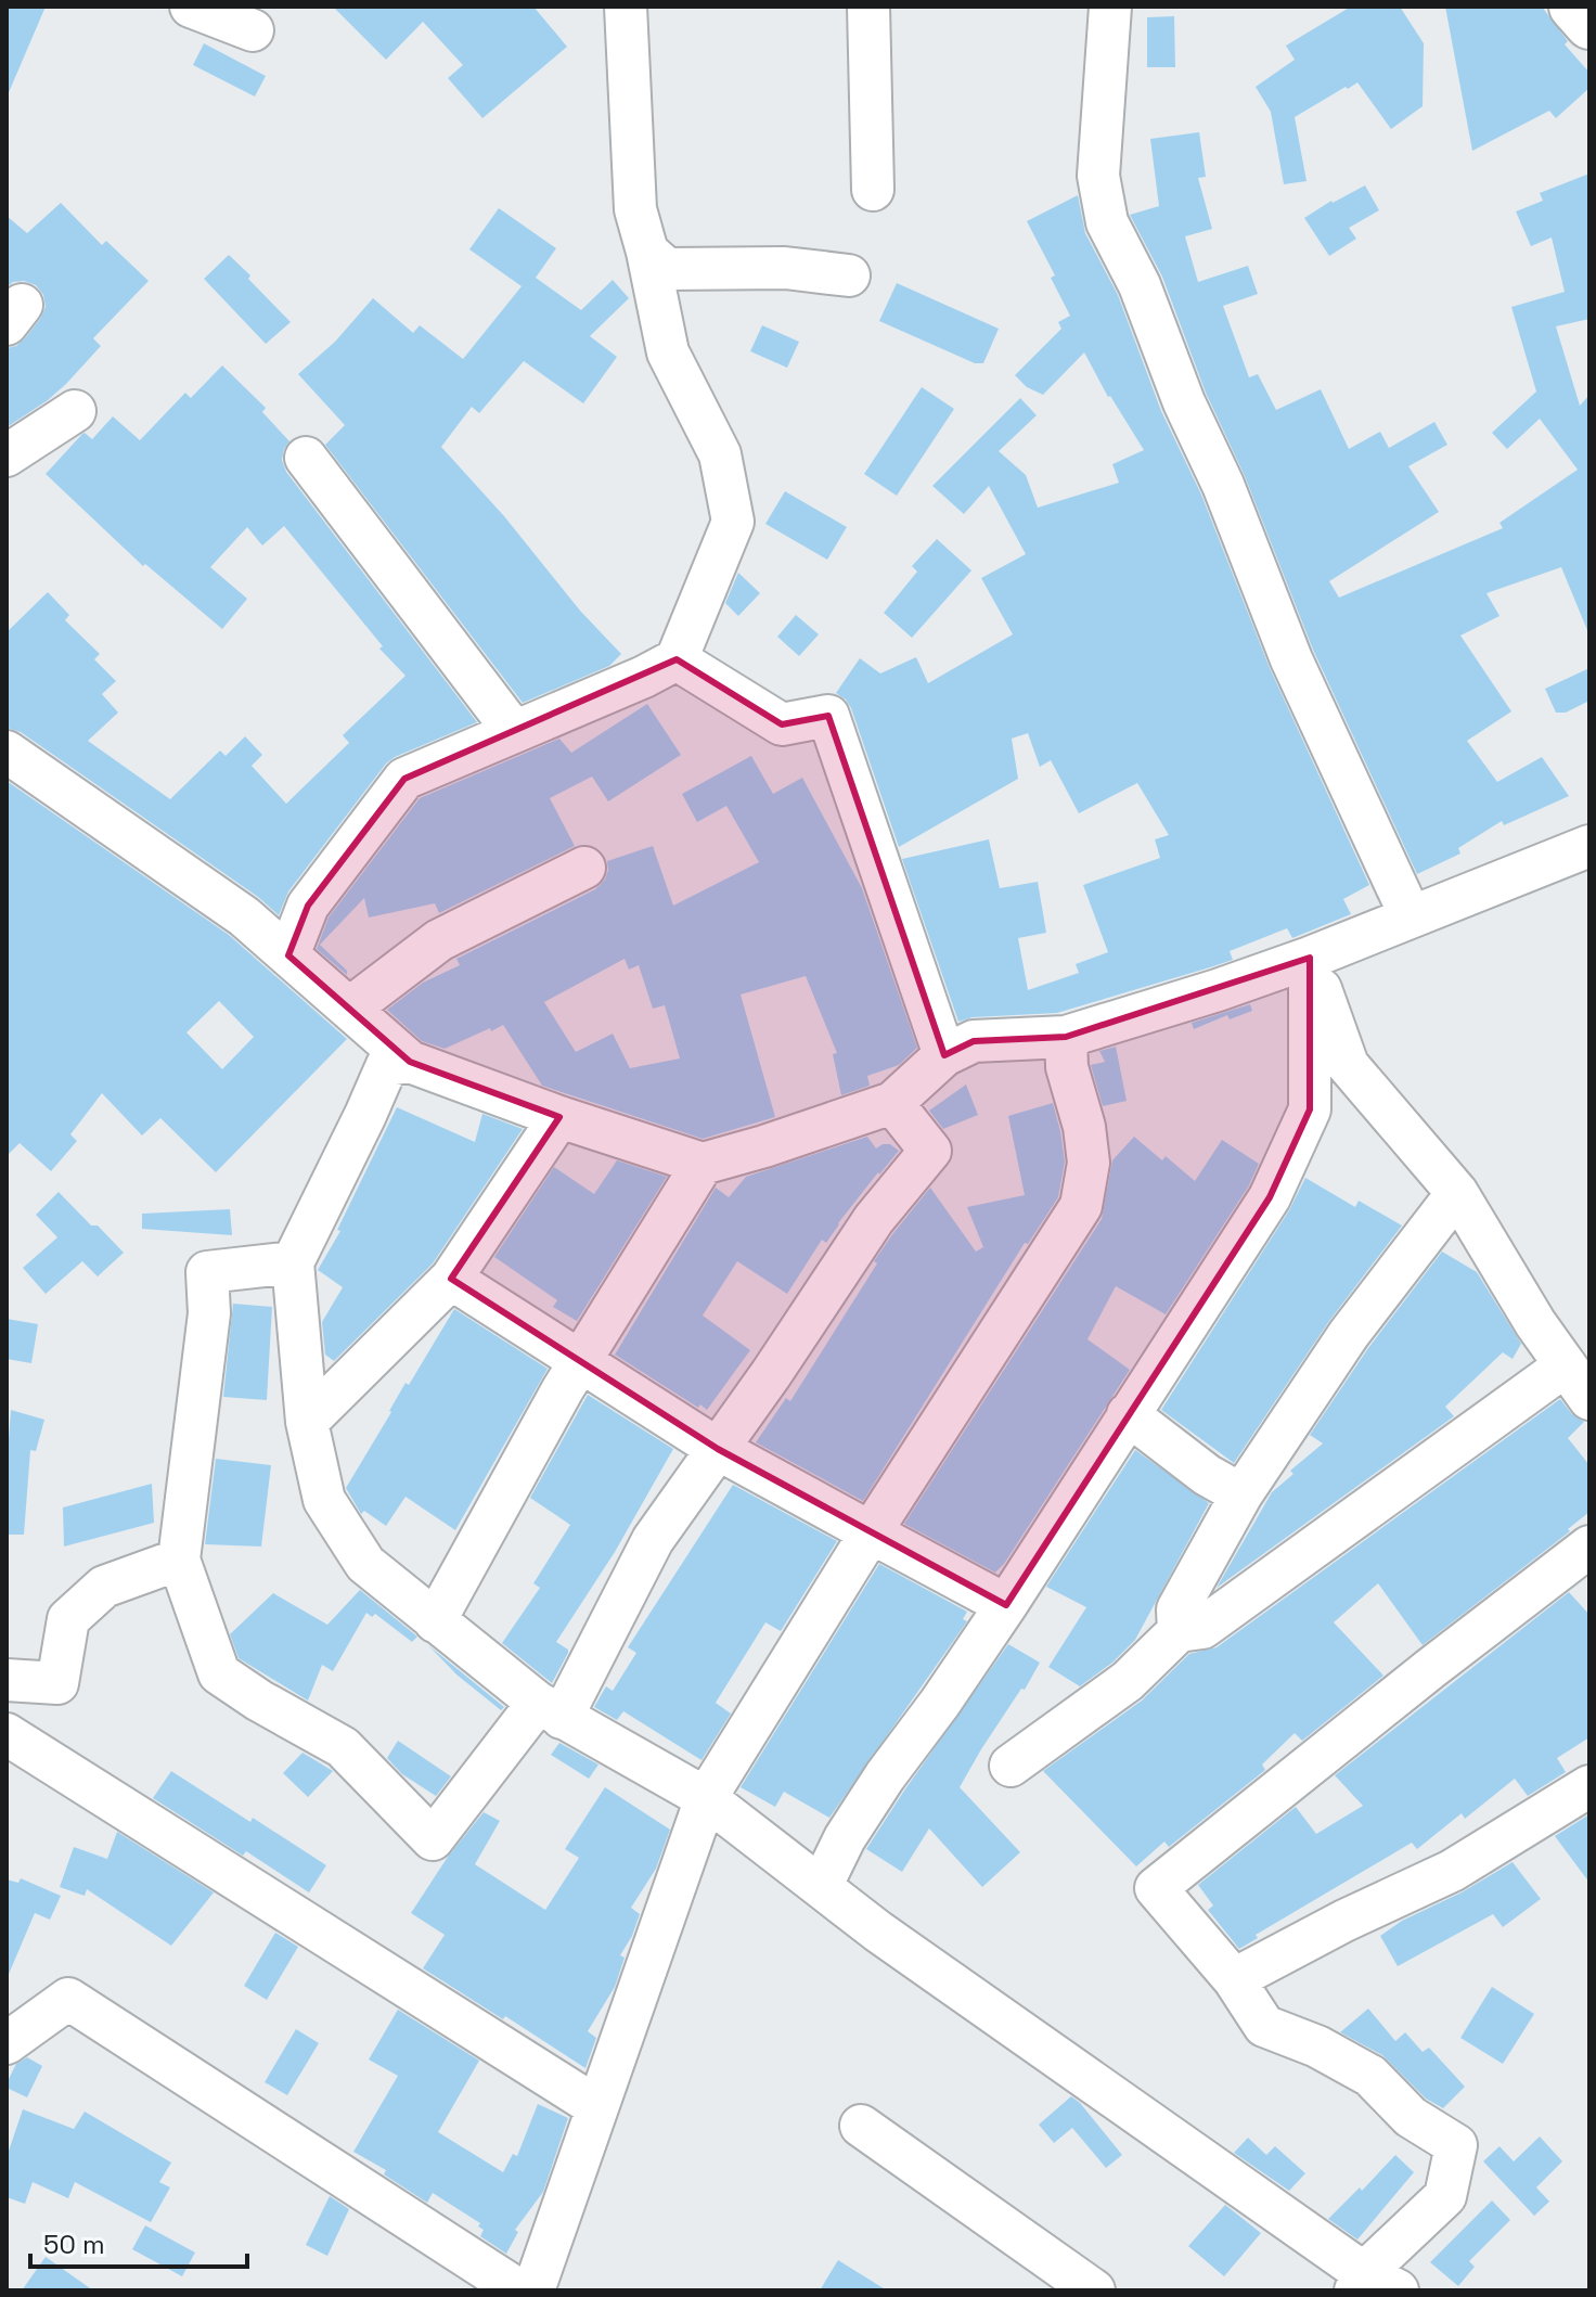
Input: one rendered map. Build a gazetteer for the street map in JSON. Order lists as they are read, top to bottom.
{
  "scale_bar": "50 m"
}
